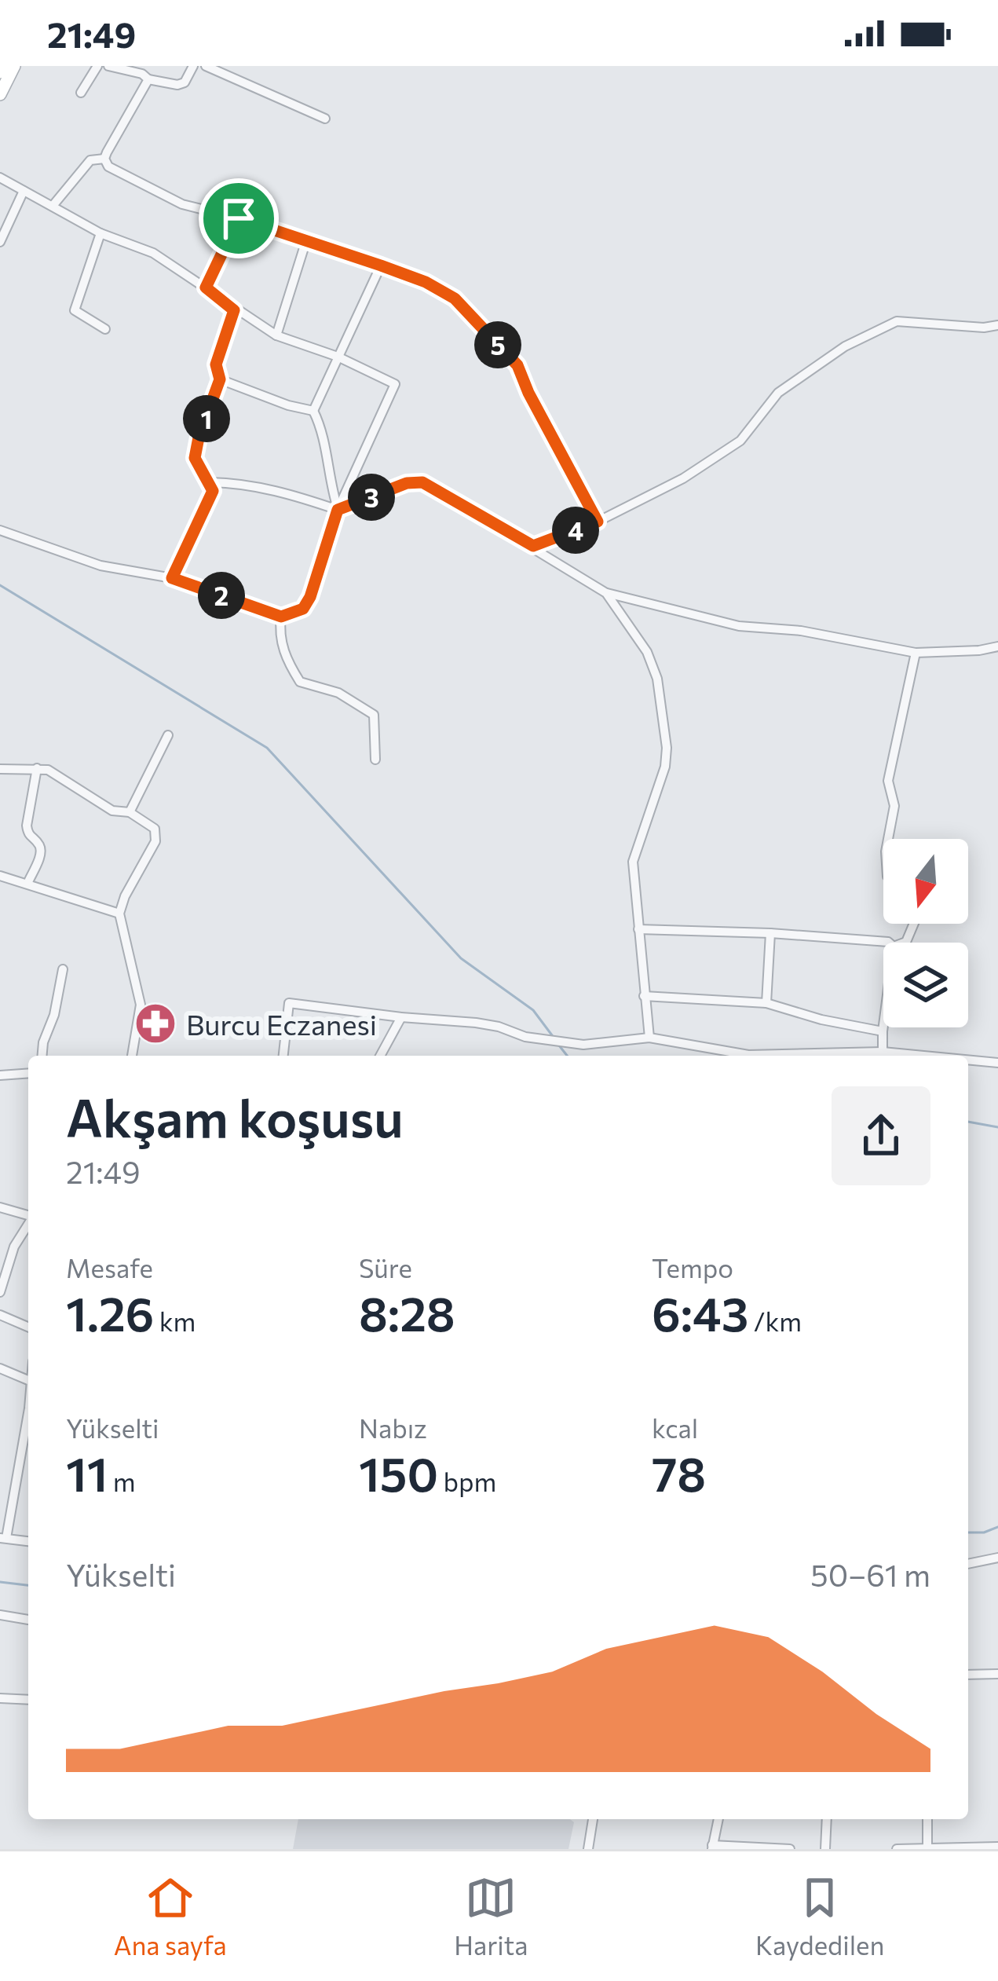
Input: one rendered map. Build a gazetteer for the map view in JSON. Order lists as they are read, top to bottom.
{
  "places": {
    "pharmacy": ["Burcu Eczanesi"]
  },
  "north": "bottom",
  "page": {
    "status": "21:49",
    "pins": [
      "5",
      "1",
      "3",
      "4",
      "2"
    ],
    "heading": ["Akşam koşusu", "21:49"],
    "stats": [
      ["Mesafe", "1.26 km"],
      ["Süre", "8:28"],
      ["Tempo", "6:43 /km"],
      ["Yükselti", "11 m"],
      ["Nabız", "150 bpm"],
      ["kcal", "78"]
    ],
    "chart": ["Yükselti", "50–61 m"],
    "tabs": ["Ana sayfa", "Harita", "Kaydedilen"]
  }
}
